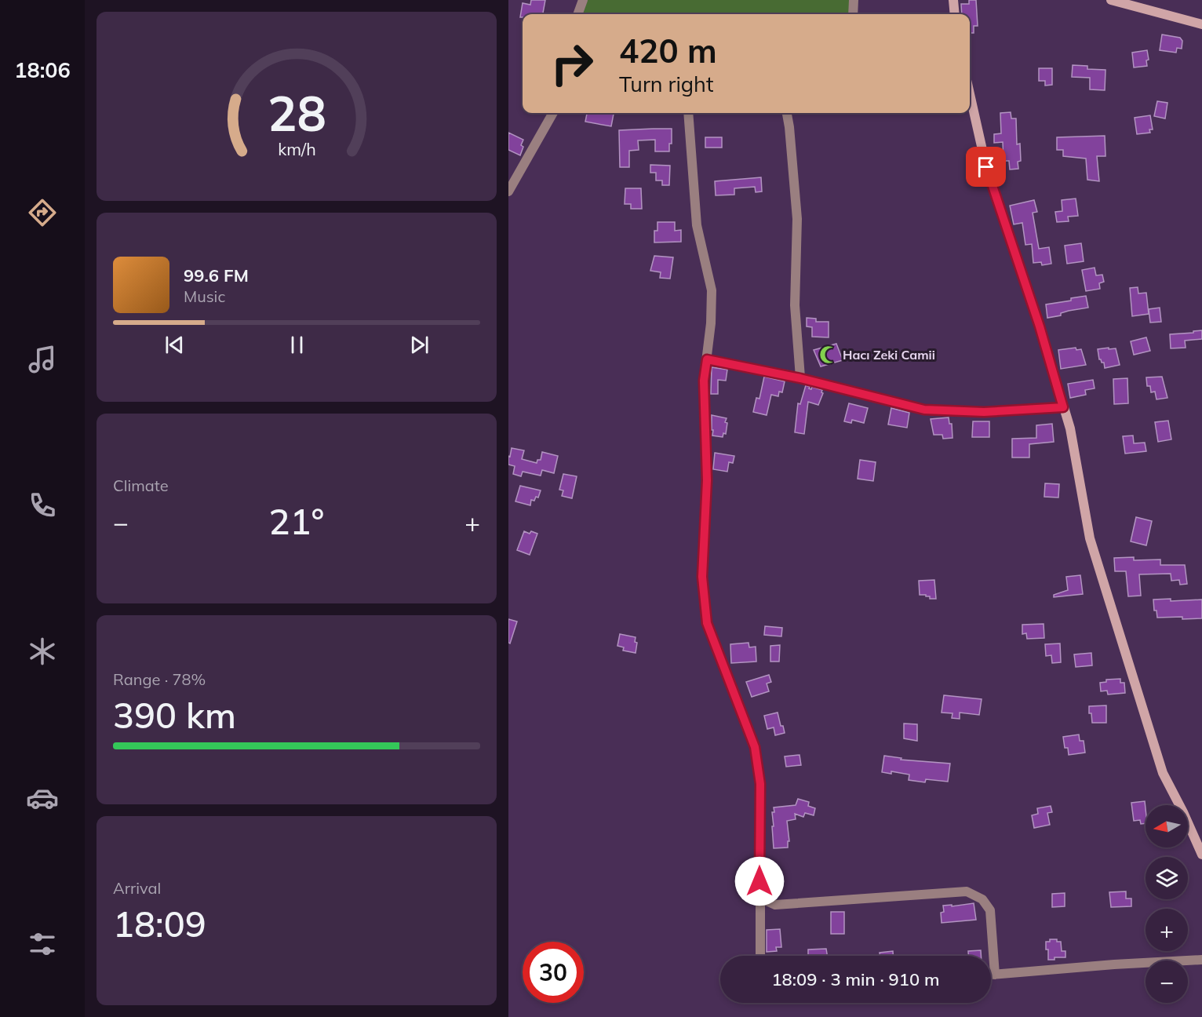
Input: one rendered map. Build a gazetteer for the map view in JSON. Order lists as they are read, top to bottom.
{
  "places": {
    "mosque": ["Hacı Zeki Camii"]
  },
  "north": "left",
  "page": {
    "tabs": "18:06",
    "turn": ["420 m", "Turn right"],
    "song": ["99.6 FM", "Music"],
    "tile": [
      "Climate",
      ["Range · 78%", "390 km"],
      ["Arrival", "18:09"]
    ],
    "heat": ["−", "21°", "+"],
    "map_buttons": ["+", "−"],
    "limit": "30",
    "trip": "18:09 · 3 min · 910 m",
    "gauge": ["28", "km/h"]
  }
}
